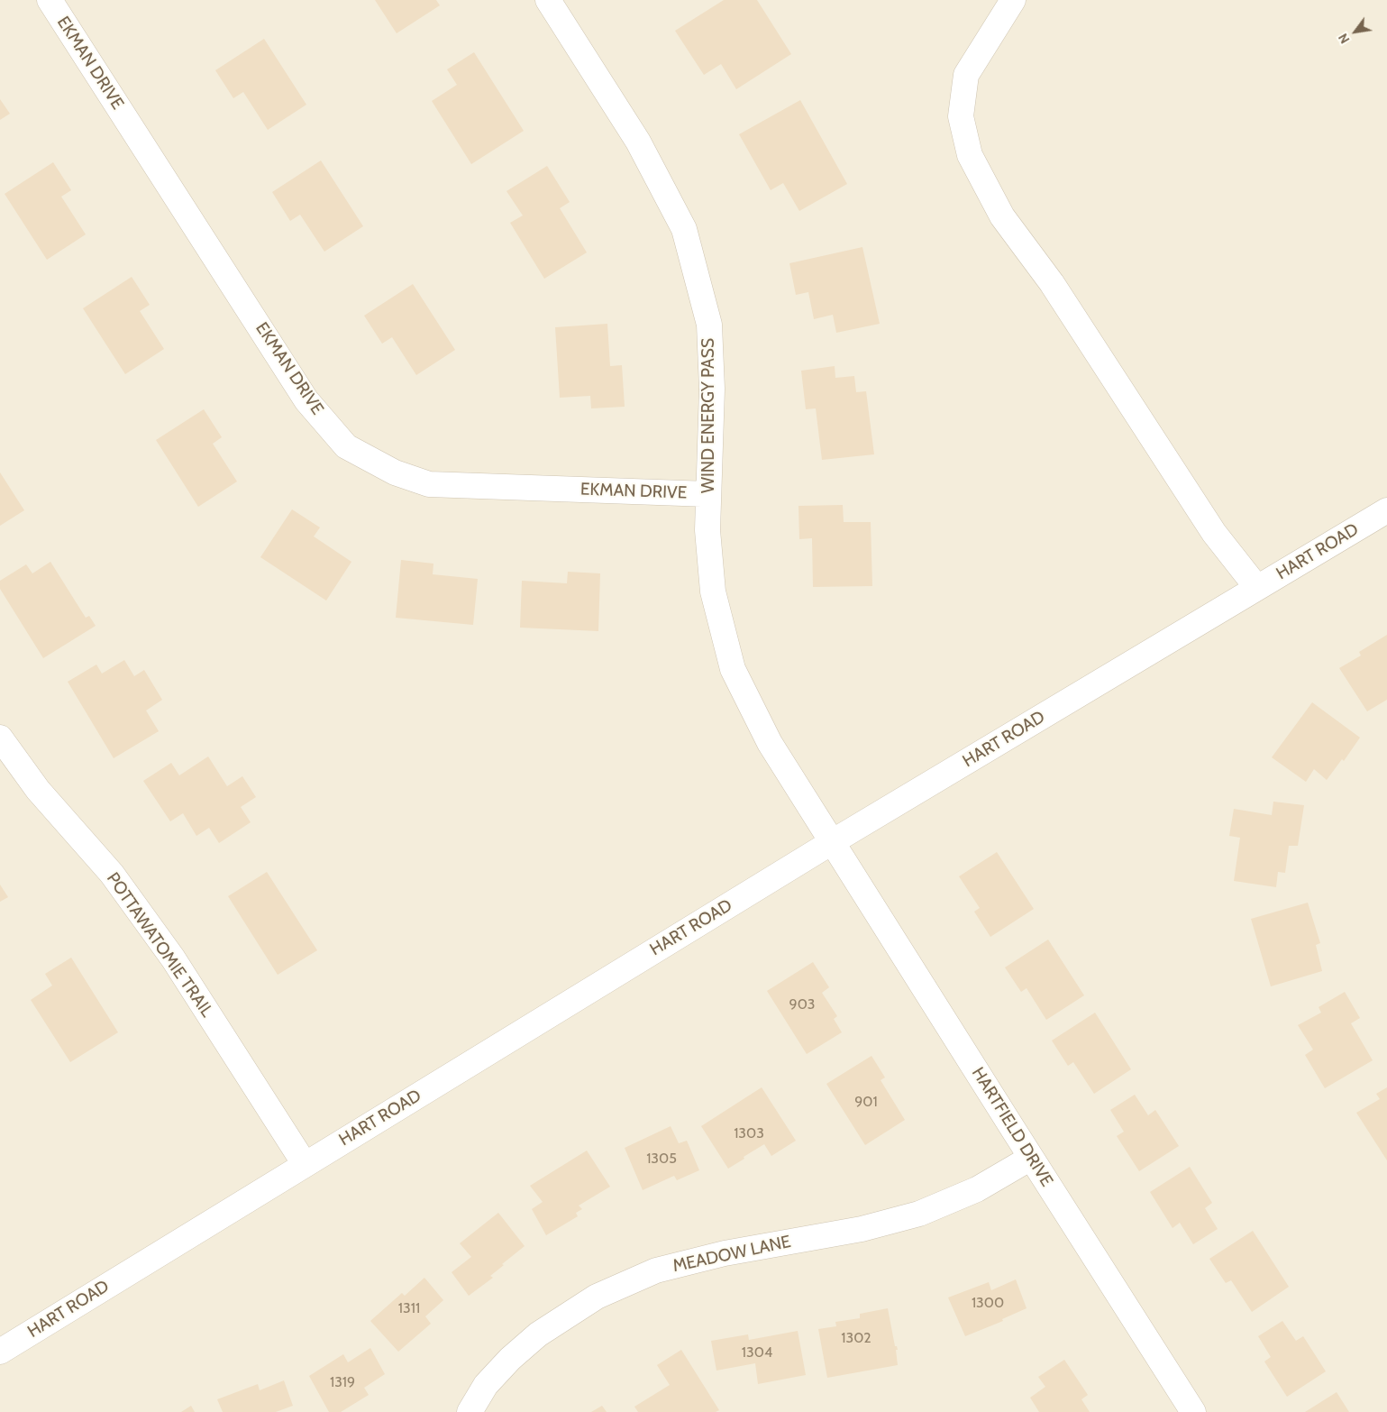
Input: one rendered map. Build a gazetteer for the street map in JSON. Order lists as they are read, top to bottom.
{
  "streets": {
    "street": [
      "EKMAN DRIVE",
      "WIND ENERGY PASS",
      "HART ROAD",
      "POTTAWATOMIE TRAIL",
      "HARTFIELD DRIVE",
      "MEADOW LANE"
    ]
  },
  "crossings": [
    ["EKMAN DRIVE", "WIND ENERGY PASS"],
    ["WIND ENERGY PASS", "HART ROAD"],
    ["WIND ENERGY PASS", "HARTFIELD DRIVE"],
    ["HART ROAD", "POTTAWATOMIE TRAIL"],
    ["HART ROAD", "HARTFIELD DRIVE"],
    ["HARTFIELD DRIVE", "MEADOW LANE"]
  ],
  "house_numbers": [
    "903",
    "901",
    "1303",
    "1305",
    "1300",
    "1311",
    "1302",
    "1304",
    "1319"
  ],
  "north": "bottom left"
}
